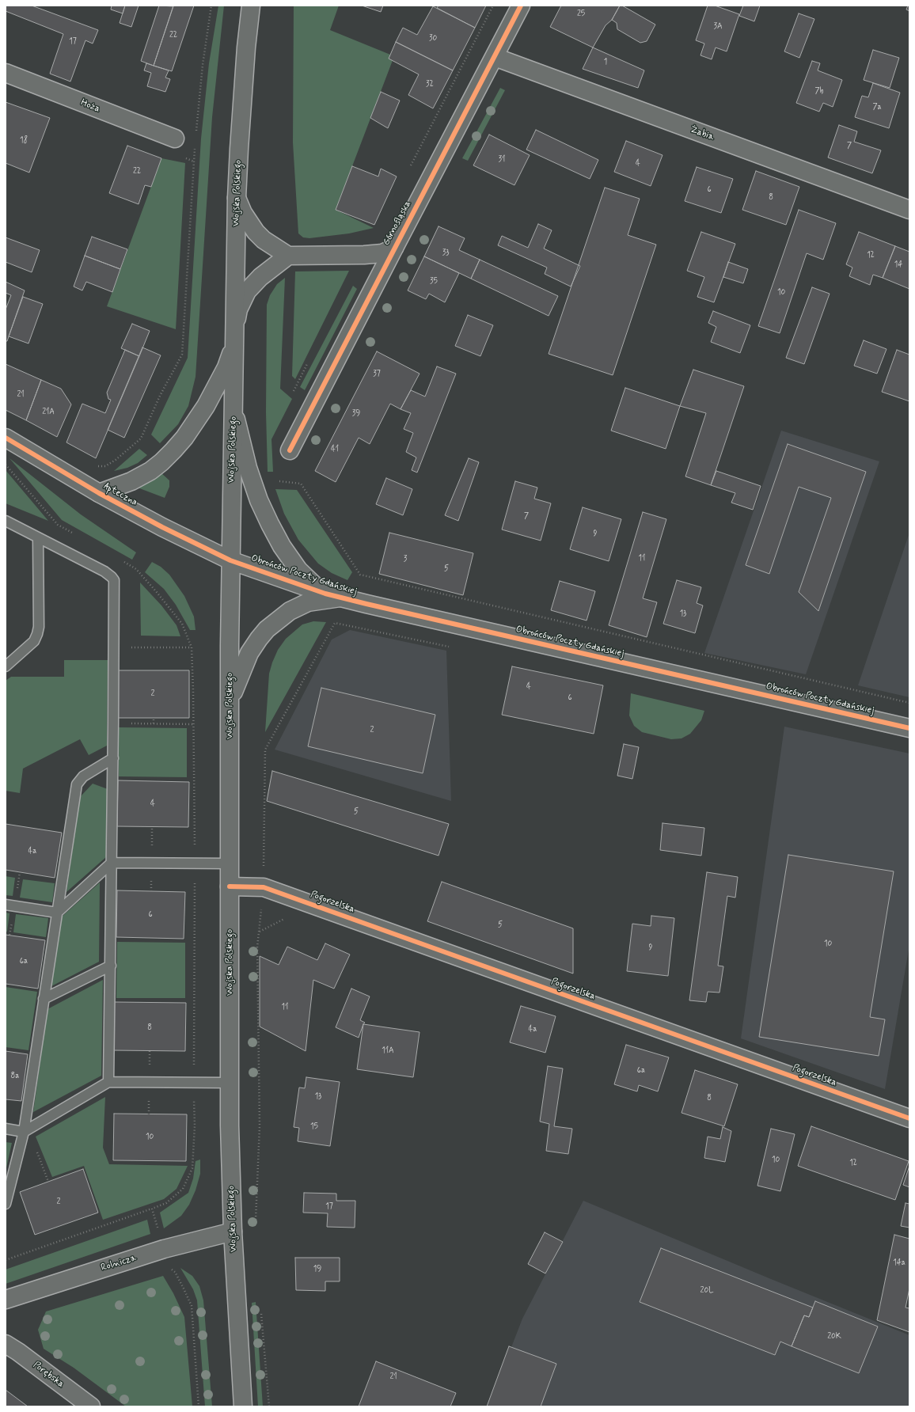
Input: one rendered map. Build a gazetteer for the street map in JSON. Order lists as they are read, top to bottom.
{
  "streets": {
    "street": [
      "Hoża",
      "Żabia",
      "Wojska Polskiego",
      "Górnośląska",
      "Apteczna",
      "Obrońców Poczty Gdańskiej",
      "Pogorzelska",
      "Rolnicza",
      "Porębska"
    ]
  },
  "crossings": [
    ["Żabia", "Górnośląska"],
    ["Wojska Polskiego", "Apteczna"],
    ["Wojska Polskiego", "Obrońców Poczty Gdańskiej"],
    ["Wojska Polskiego", "Pogorzelska"],
    ["Wojska Polskiego", "Rolnicza"],
    ["Apteczna", "Obrońców Poczty Gdańskiej"]
  ],
  "house_numbers": [
    "25",
    "3A",
    "22",
    "30",
    "17",
    "1",
    "32",
    "7b",
    "7a",
    "18",
    "7",
    "31",
    "4",
    "22",
    "6",
    "8",
    "33",
    "12",
    "14",
    "35",
    "10",
    "37",
    "21",
    "21A",
    "39",
    "41",
    "7",
    "9",
    "11",
    "3",
    "5",
    "13",
    "4",
    "2",
    "6",
    "2",
    "4",
    "5",
    "4a",
    "6",
    "5",
    "10",
    "9",
    "6a",
    "11",
    "8",
    "4a",
    "11A",
    "6a",
    "8a",
    "13",
    "8",
    "15",
    "10",
    "10",
    "12",
    "2",
    "17",
    "14a",
    "19",
    "20L",
    "20K",
    "21"
  ]
}
